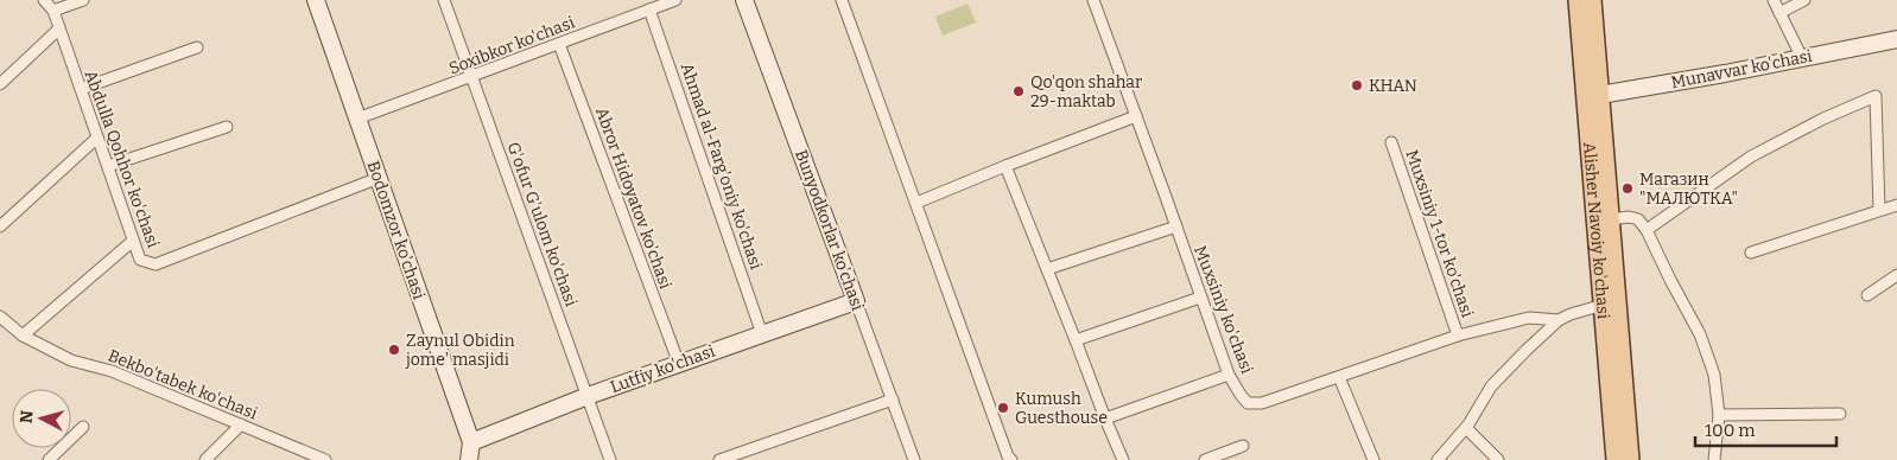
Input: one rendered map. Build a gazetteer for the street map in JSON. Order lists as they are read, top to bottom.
{
  "streets": {
    "main road": [
      "Munavvar ko'chasi",
      "Bodomzor ko'chasi",
      "Bunyodkorlar ko'chasi",
      "Alisher Navoiy ko'chasi",
      "Lutfiy ko'chasi"
    ],
    "street": [
      "Soxibkor ko'chasi",
      "Abdulla Qohhor ko'chasi",
      "Ahmad al-Farg'oniy ko'chasi",
      "Abror Hidoyatov ko'chasi",
      "G'ofur G'ulom ko'chasi",
      "Muxsiniy 1-tor ko'chasi",
      "Muxsiniy ko'chasi",
      "Bekbo'tabek ko'chasi"
    ]
  },
  "crossings": [
    ["Soxibkor ko'chasi", "Ahmad al-Farg'oniy ko'chasi"],
    ["Soxibkor ko'chasi", "Abror Hidoyatov ko'chasi"],
    ["Soxibkor ko'chasi", "G'ofur G'ulom ko'chasi"],
    ["Soxibkor ko'chasi", "Bodomzor ko'chasi"],
    ["Munavvar ko'chasi", "Alisher Navoiy ko'chasi"],
    ["Abdulla Qohhor ko'chasi", "Bodomzor ko'chasi"],
    ["Ahmad al-Farg'oniy ko'chasi", "Lutfiy ko'chasi"],
    ["Abror Hidoyatov ko'chasi", "Lutfiy ko'chasi"],
    ["G'ofur G'ulom ko'chasi", "Lutfiy ko'chasi"],
    ["Bodomzor ko'chasi", "Lutfiy ko'chasi"],
    ["Bunyodkorlar ko'chasi", "Lutfiy ko'chasi"],
    ["Muxsiniy 1-tor ko'chasi", "Muxsiniy ko'chasi"]
  ],
  "places": [
    "KHAN",
    "Qo'qon shahar 29-maktab",
    "Магазин \"МАЛЮТКА\"",
    "Zaynul Obidin jome' masjidi",
    "Kumush Guesthouse"
  ],
  "scale_bar": "100 m",
  "north": "left"
}
